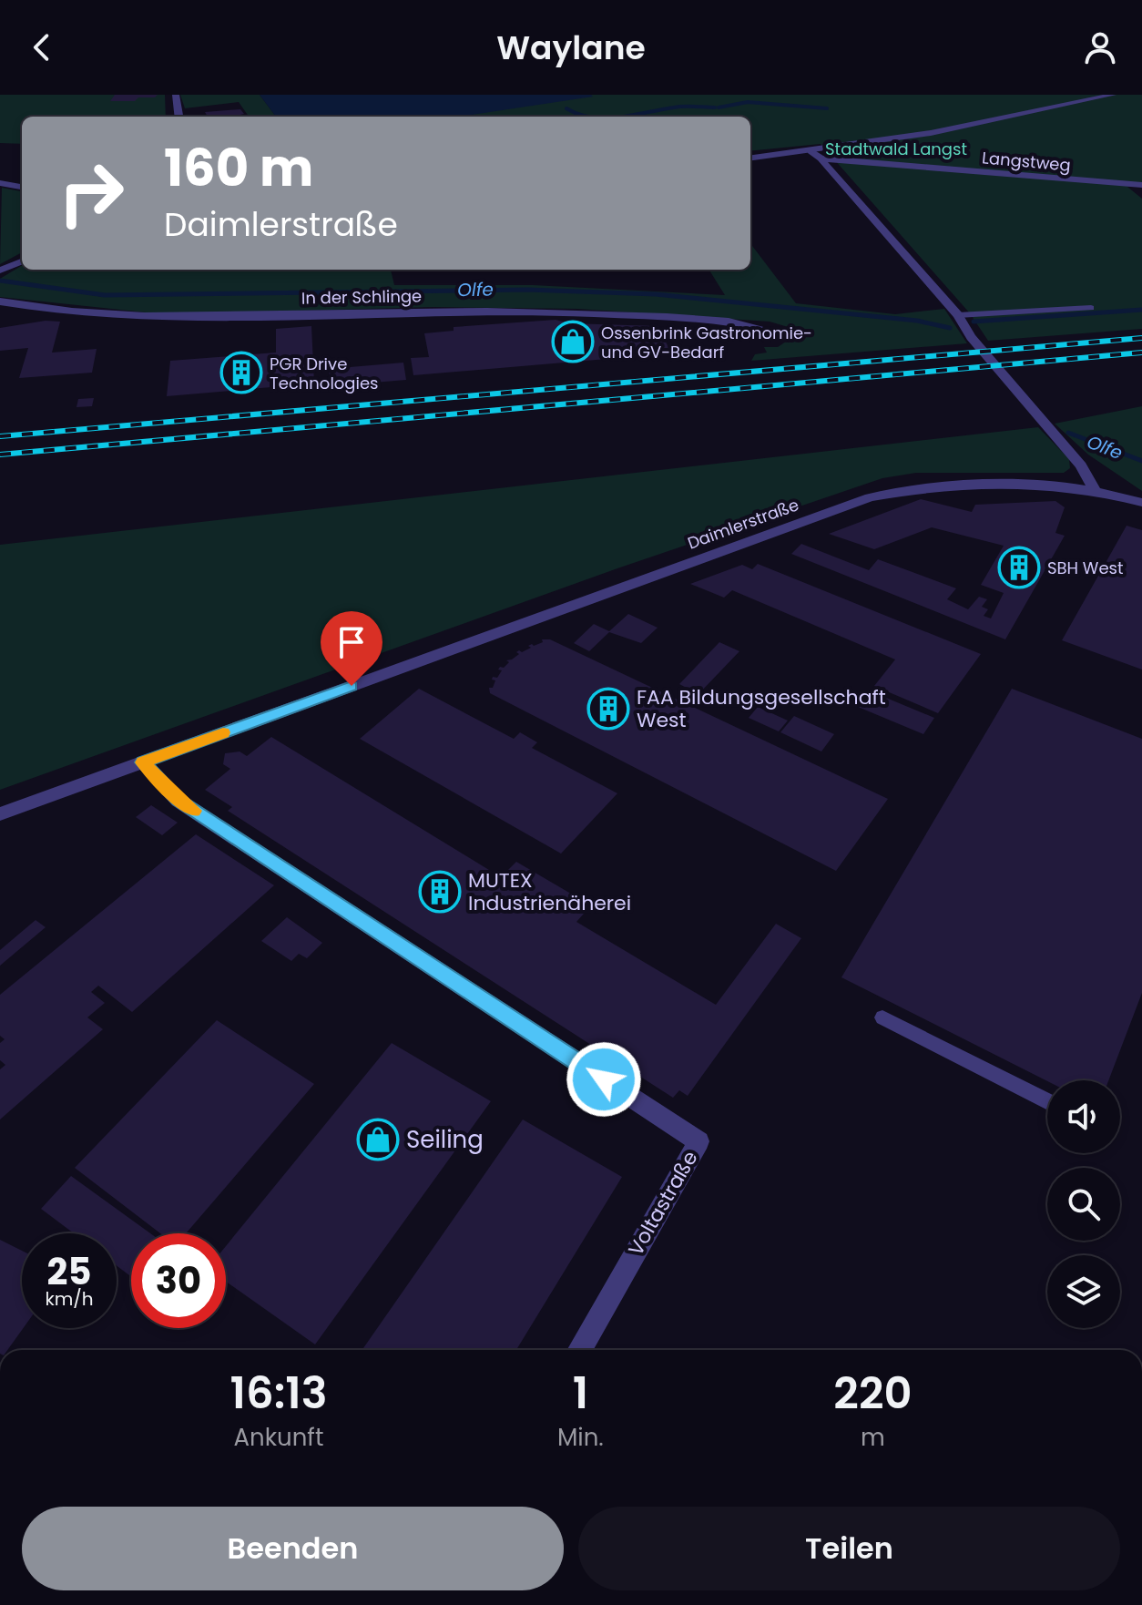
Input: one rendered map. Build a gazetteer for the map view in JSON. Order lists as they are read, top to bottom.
{
  "streets": {
    "street": [
      "Langstweg",
      "In der Schlinge",
      "Daimlerstraße",
      "Voltastraße"
    ]
  },
  "crossings": [
    ["Daimlerstraße", "Voltastraße"]
  ],
  "water": ["Olfe"],
  "parks": ["Stadtwald Langst"],
  "places": {
    "shop": ["Ossenbrink Gastronomie- und GV-Bedarf", "Seiling"],
    "building": [
      "PGR Drive Technologies",
      "SBH West",
      "FAA Bildungsgesellschaft West",
      "MUTEX Industrienäherei"
    ]
  },
  "page": {
    "header": "Waylane",
    "turn": ["160 m", "Daimlerstraße"],
    "speed": "25 km/h",
    "limit": "30",
    "eta": [
      "16:13",
      "Ankunft",
      "1",
      "Min.",
      "220",
      "m"
    ],
    "buttons": ["Beenden", "Teilen"]
  }
}
